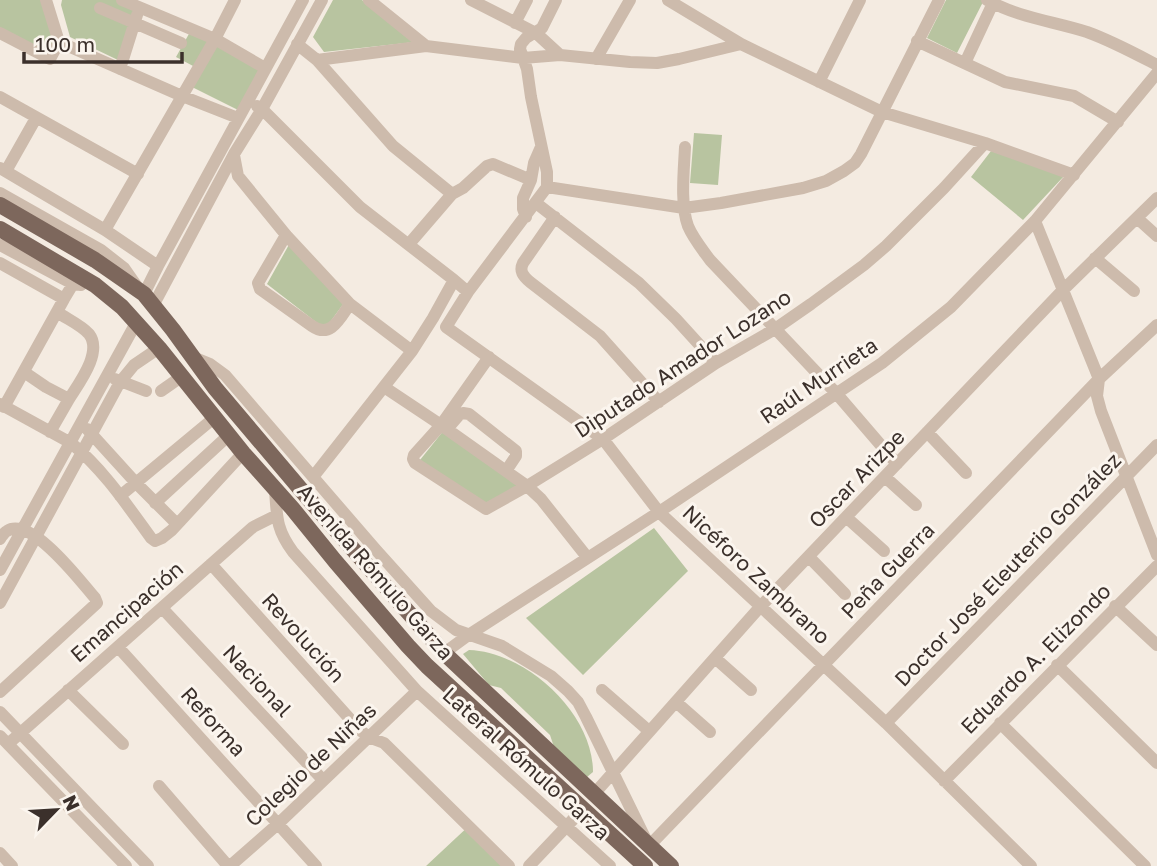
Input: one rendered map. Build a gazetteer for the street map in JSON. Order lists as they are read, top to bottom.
{
  "streets": {
    "main road": ["Avenida Rómulo Garza"],
    "street": [
      "Diputado Amador Lozano",
      "Raúl Murrieta",
      "Oscar Arizpe",
      "Doctor José Eleuterio González",
      "Peña Guerra",
      "Nicéforo Zambrano",
      "Emancipación",
      "Revolución",
      "Eduardo A. Elizondo",
      "Nacional",
      "Reforma",
      "Lateral Rómulo Garza",
      "Colegio de Niñas"
    ]
  },
  "crossings": [
    ["Diputado Amador Lozano", "Nicéforo Zambrano"],
    ["Raúl Murrieta", "Avenida Rómulo Garza"],
    ["Raúl Murrieta", "Nicéforo Zambrano"],
    ["Oscar Arizpe", "Avenida Rómulo Garza"],
    ["Oscar Arizpe", "Nicéforo Zambrano"],
    ["Doctor José Eleuterio González", "Nicéforo Zambrano"],
    ["Peña Guerra", "Avenida Rómulo Garza"],
    ["Peña Guerra", "Nicéforo Zambrano"],
    ["Avenida Rómulo Garza", "Lateral Rómulo Garza"],
    ["Nicéforo Zambrano", "Eduardo A. Elizondo"],
    ["Emancipación", "Revolución"],
    ["Emancipación", "Nacional"],
    ["Emancipación", "Reforma"],
    ["Emancipación", "Lateral Rómulo Garza"],
    ["Revolución", "Colegio de Niñas"],
    ["Nacional", "Colegio de Niñas"],
    ["Reforma", "Colegio de Niñas"],
    ["Lateral Rómulo Garza", "Colegio de Niñas"]
  ],
  "scale_bar": "100 m",
  "north": "top right"
}
